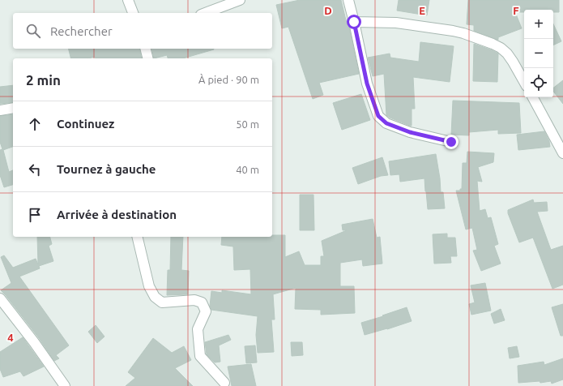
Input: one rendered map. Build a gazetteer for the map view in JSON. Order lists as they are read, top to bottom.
{
  "page": {
    "map_buttons": ["+", "−"],
    "search": "Rechercher",
    "heading": ["2 min", "À pied · 90 m"],
    "list": [
      ["Continuez", "50 m"],
      ["Tournez à gauche", "40 m"],
      "Arrivée à destination"
    ]
  },
  "grid": {
    "columns": ["D", "E", "F"],
    "rows": ["4"]
  }
}
